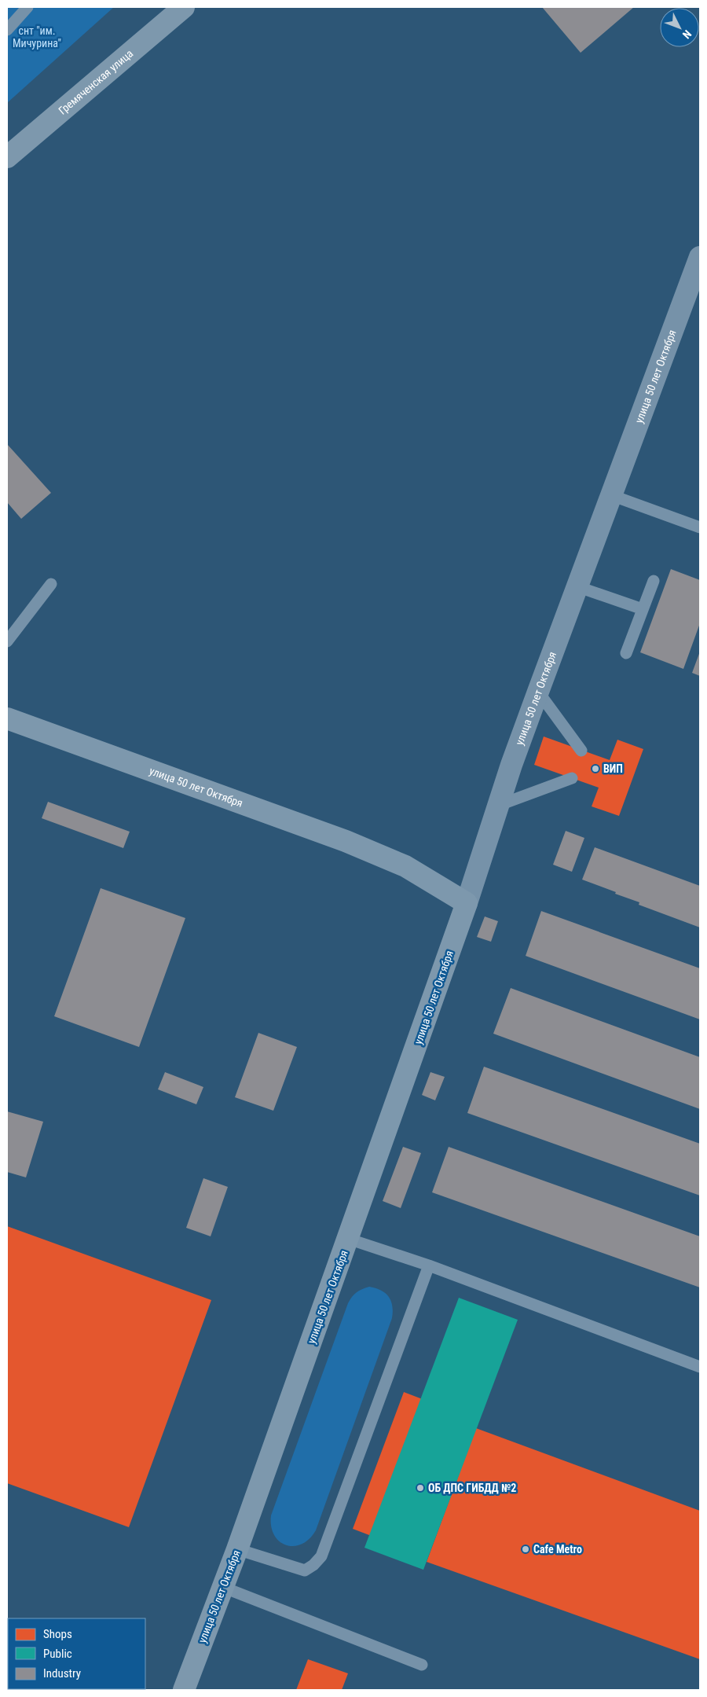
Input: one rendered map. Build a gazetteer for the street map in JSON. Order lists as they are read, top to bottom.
{
  "streets": {
    "street": ["Гремяченская улица", "улица 50 лет Октября"]
  },
  "parks": ["снт \"им. Мичурина\""],
  "places": ["ВИП", "ОБ ДПС ГИБДД №2", "Cafe Metro"],
  "legend": ["Shops", "Public", "Industry"],
  "north": "bottom right"
}
